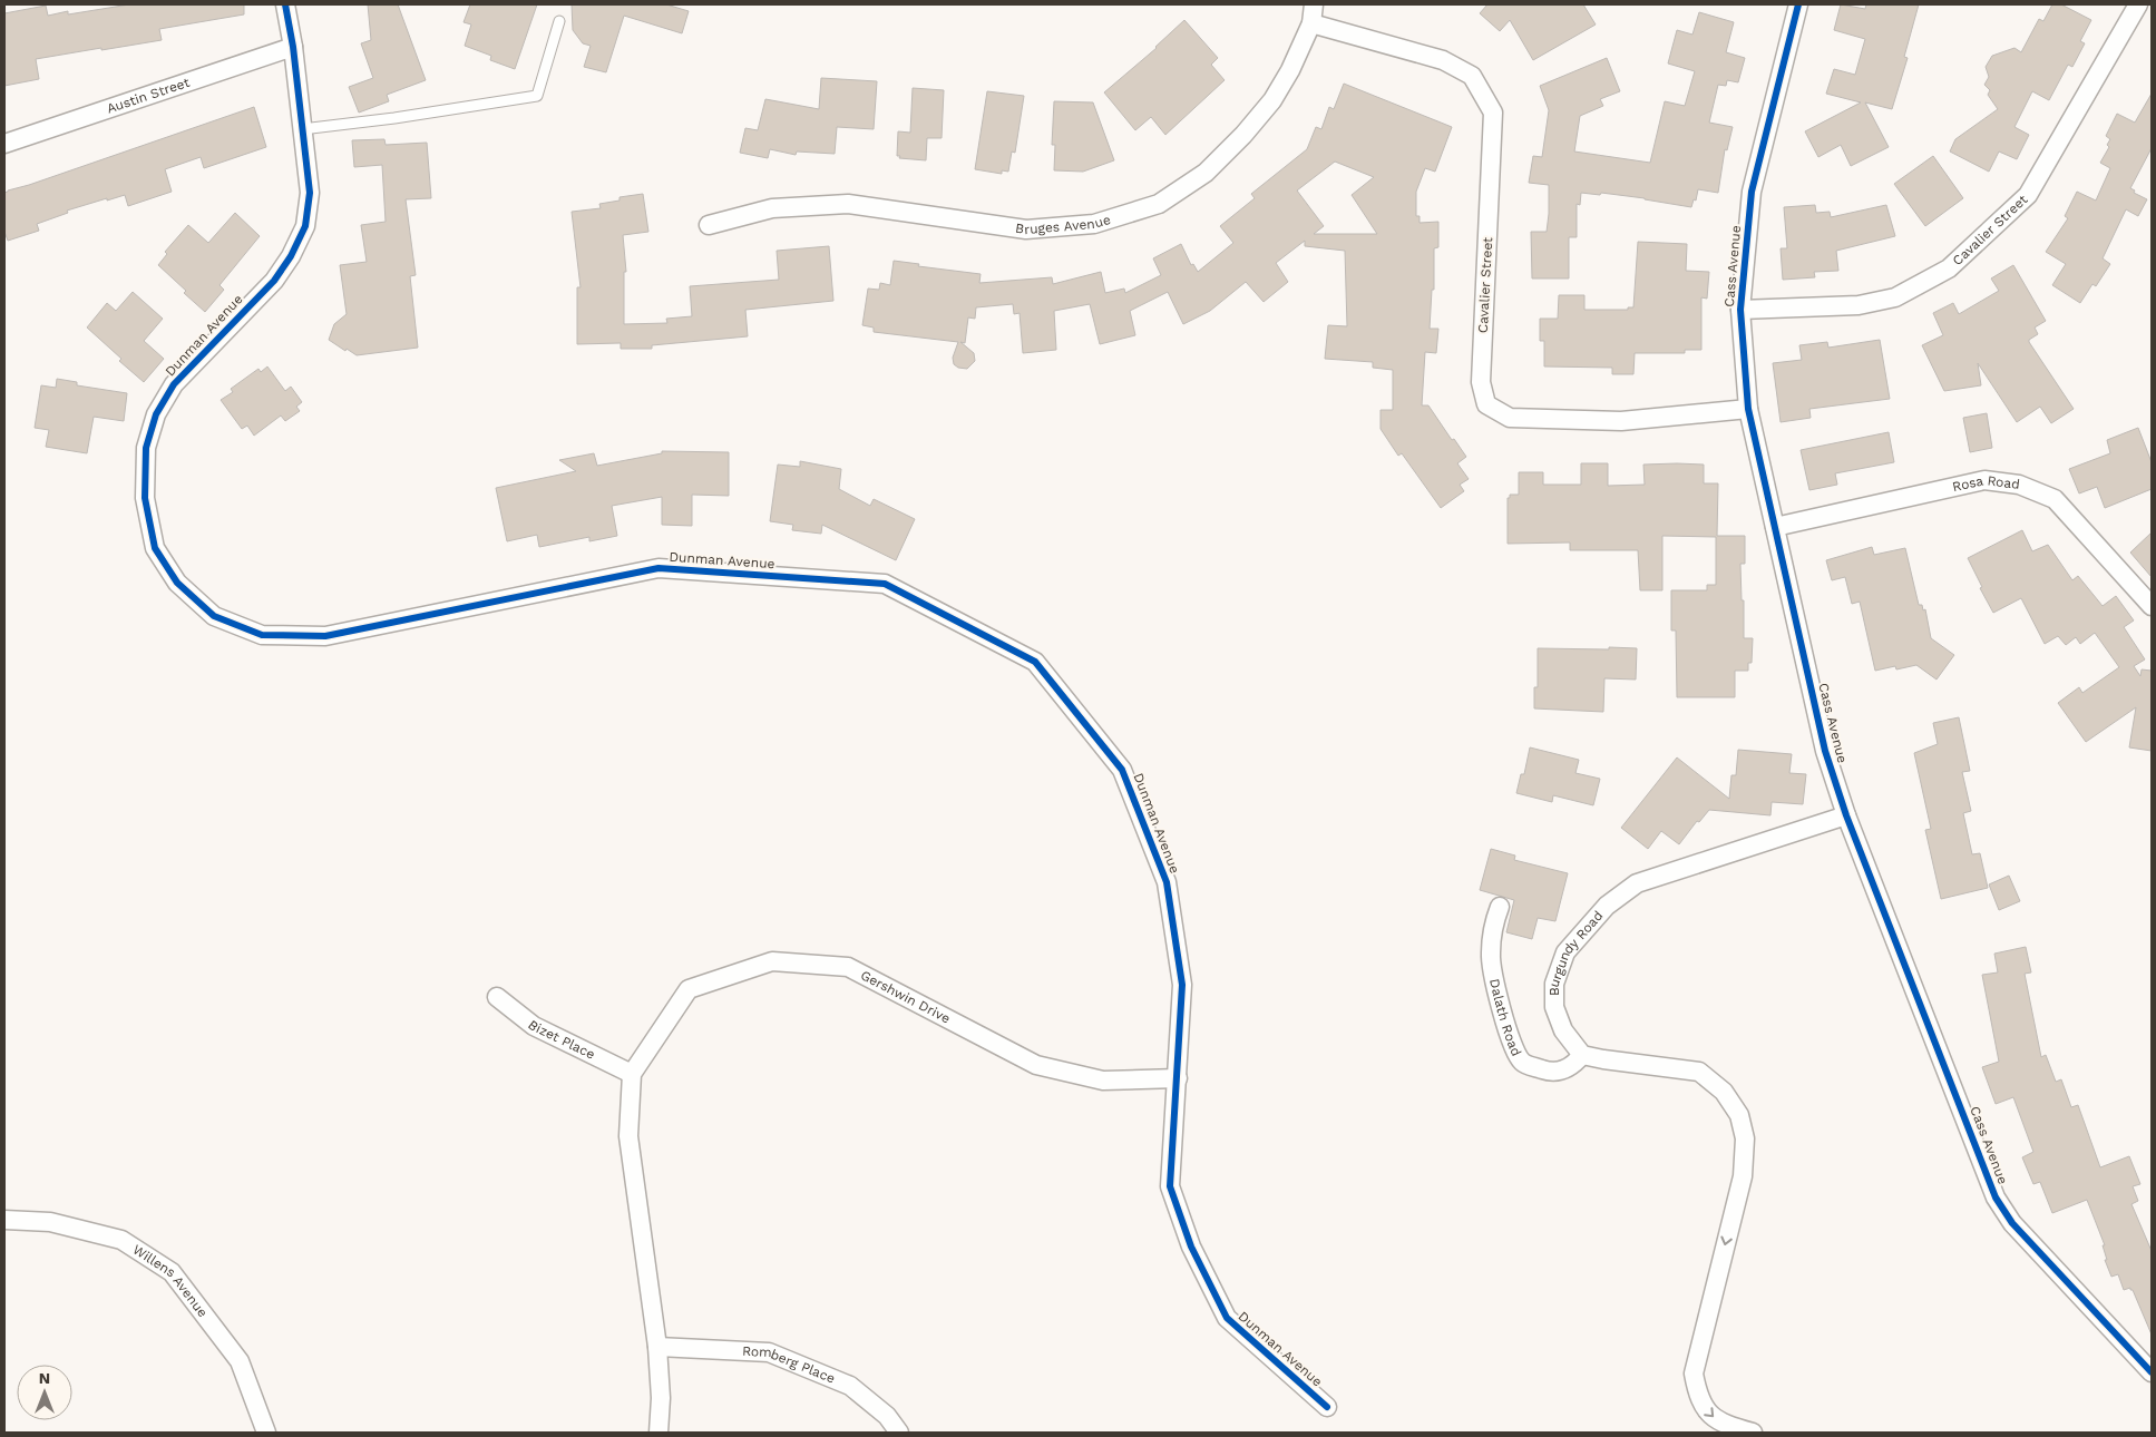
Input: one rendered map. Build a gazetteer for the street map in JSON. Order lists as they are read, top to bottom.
{
  "streets": {
    "street": [
      "Austin Street",
      "Bruges Avenue",
      "Cavalier Street",
      "Cass Avenue",
      "Dunman Avenue",
      "Rosa Road",
      "Burgundy Road",
      "Gershwin Drive",
      "Dalath Road",
      "Bizet Place",
      "Willens Avenue",
      "Romberg Place"
    ]
  },
  "crossings": [
    ["Austin Street", "Dunman Avenue"],
    ["Bruges Avenue", "Cavalier Street"],
    ["Cavalier Street", "Cass Avenue"],
    ["Cass Avenue", "Rosa Road"],
    ["Cass Avenue", "Burgundy Road"],
    ["Dunman Avenue", "Gershwin Drive"],
    ["Burgundy Road", "Dalath Road"],
    ["Gershwin Drive", "Bizet Place"]
  ],
  "north": "top"
}
